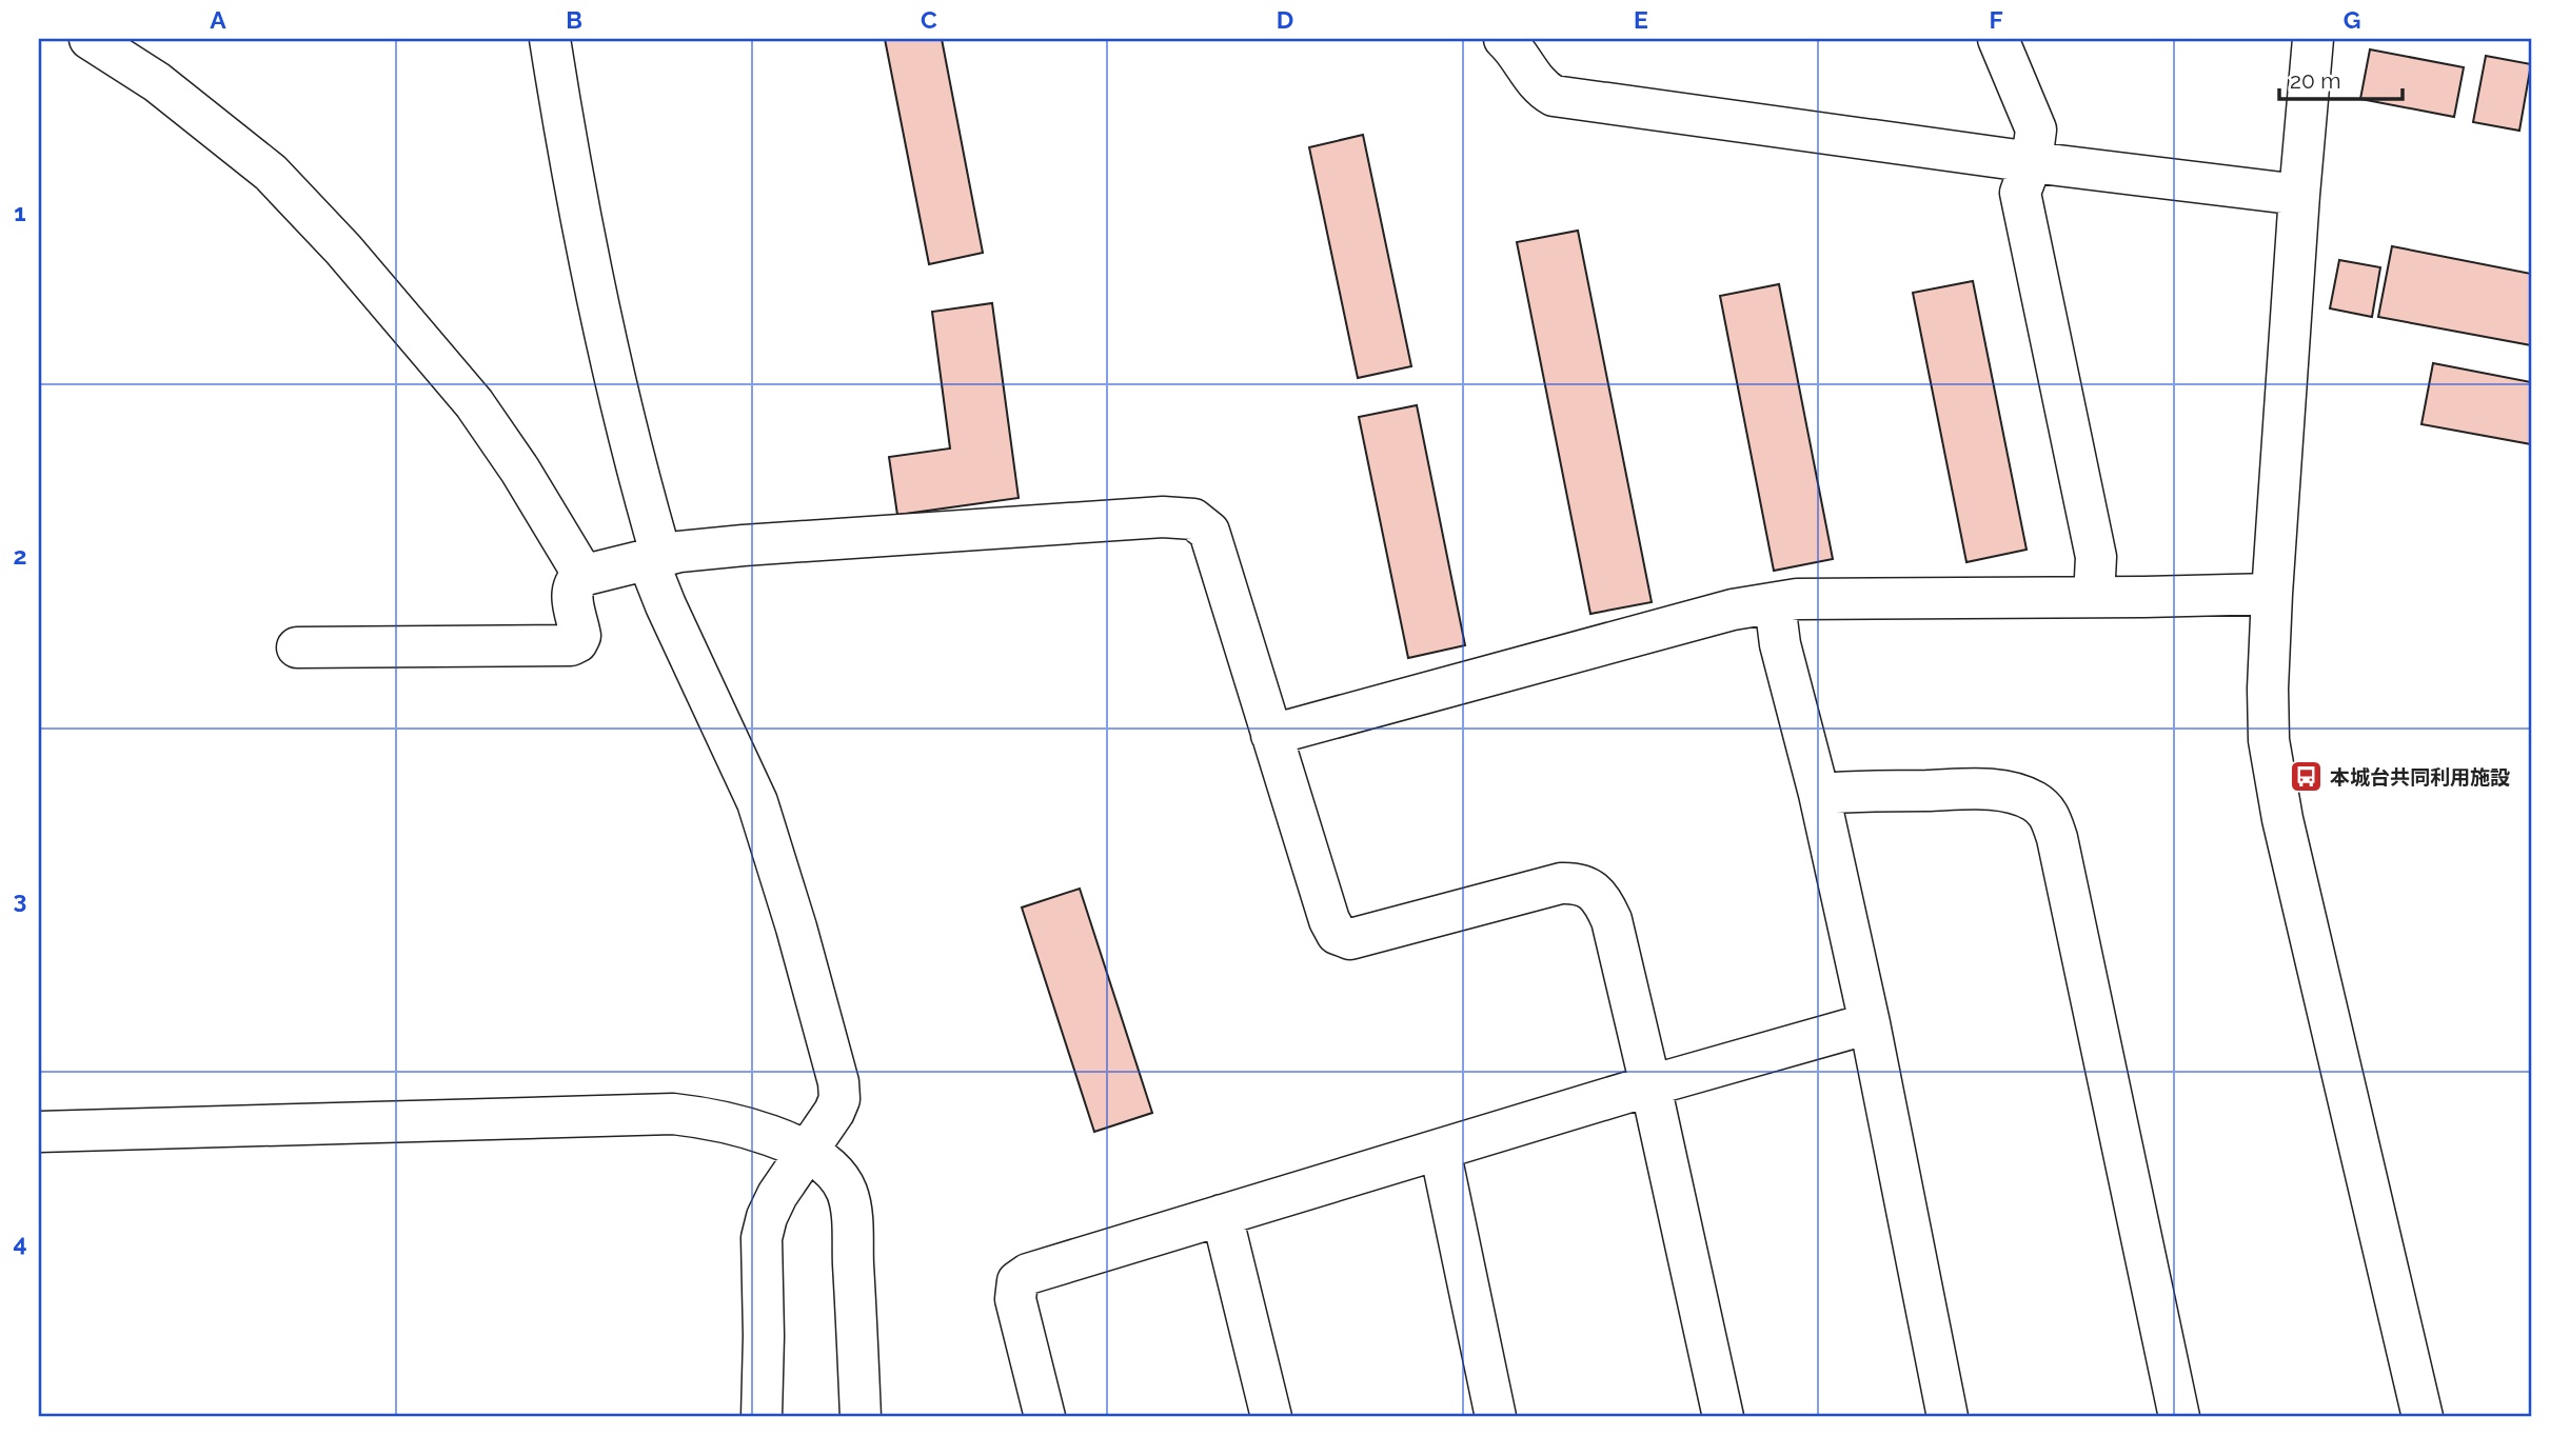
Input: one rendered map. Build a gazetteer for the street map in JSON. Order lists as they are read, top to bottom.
{
  "places": {
    "bus stop": ["本城台共同利用施設"]
  },
  "scale_bar": "20 m",
  "grid": {
    "columns": [
      "A",
      "B",
      "C",
      "D",
      "E",
      "F",
      "G"
    ],
    "rows": [
      "1",
      "2",
      "3",
      "4"
    ]
  }
}
